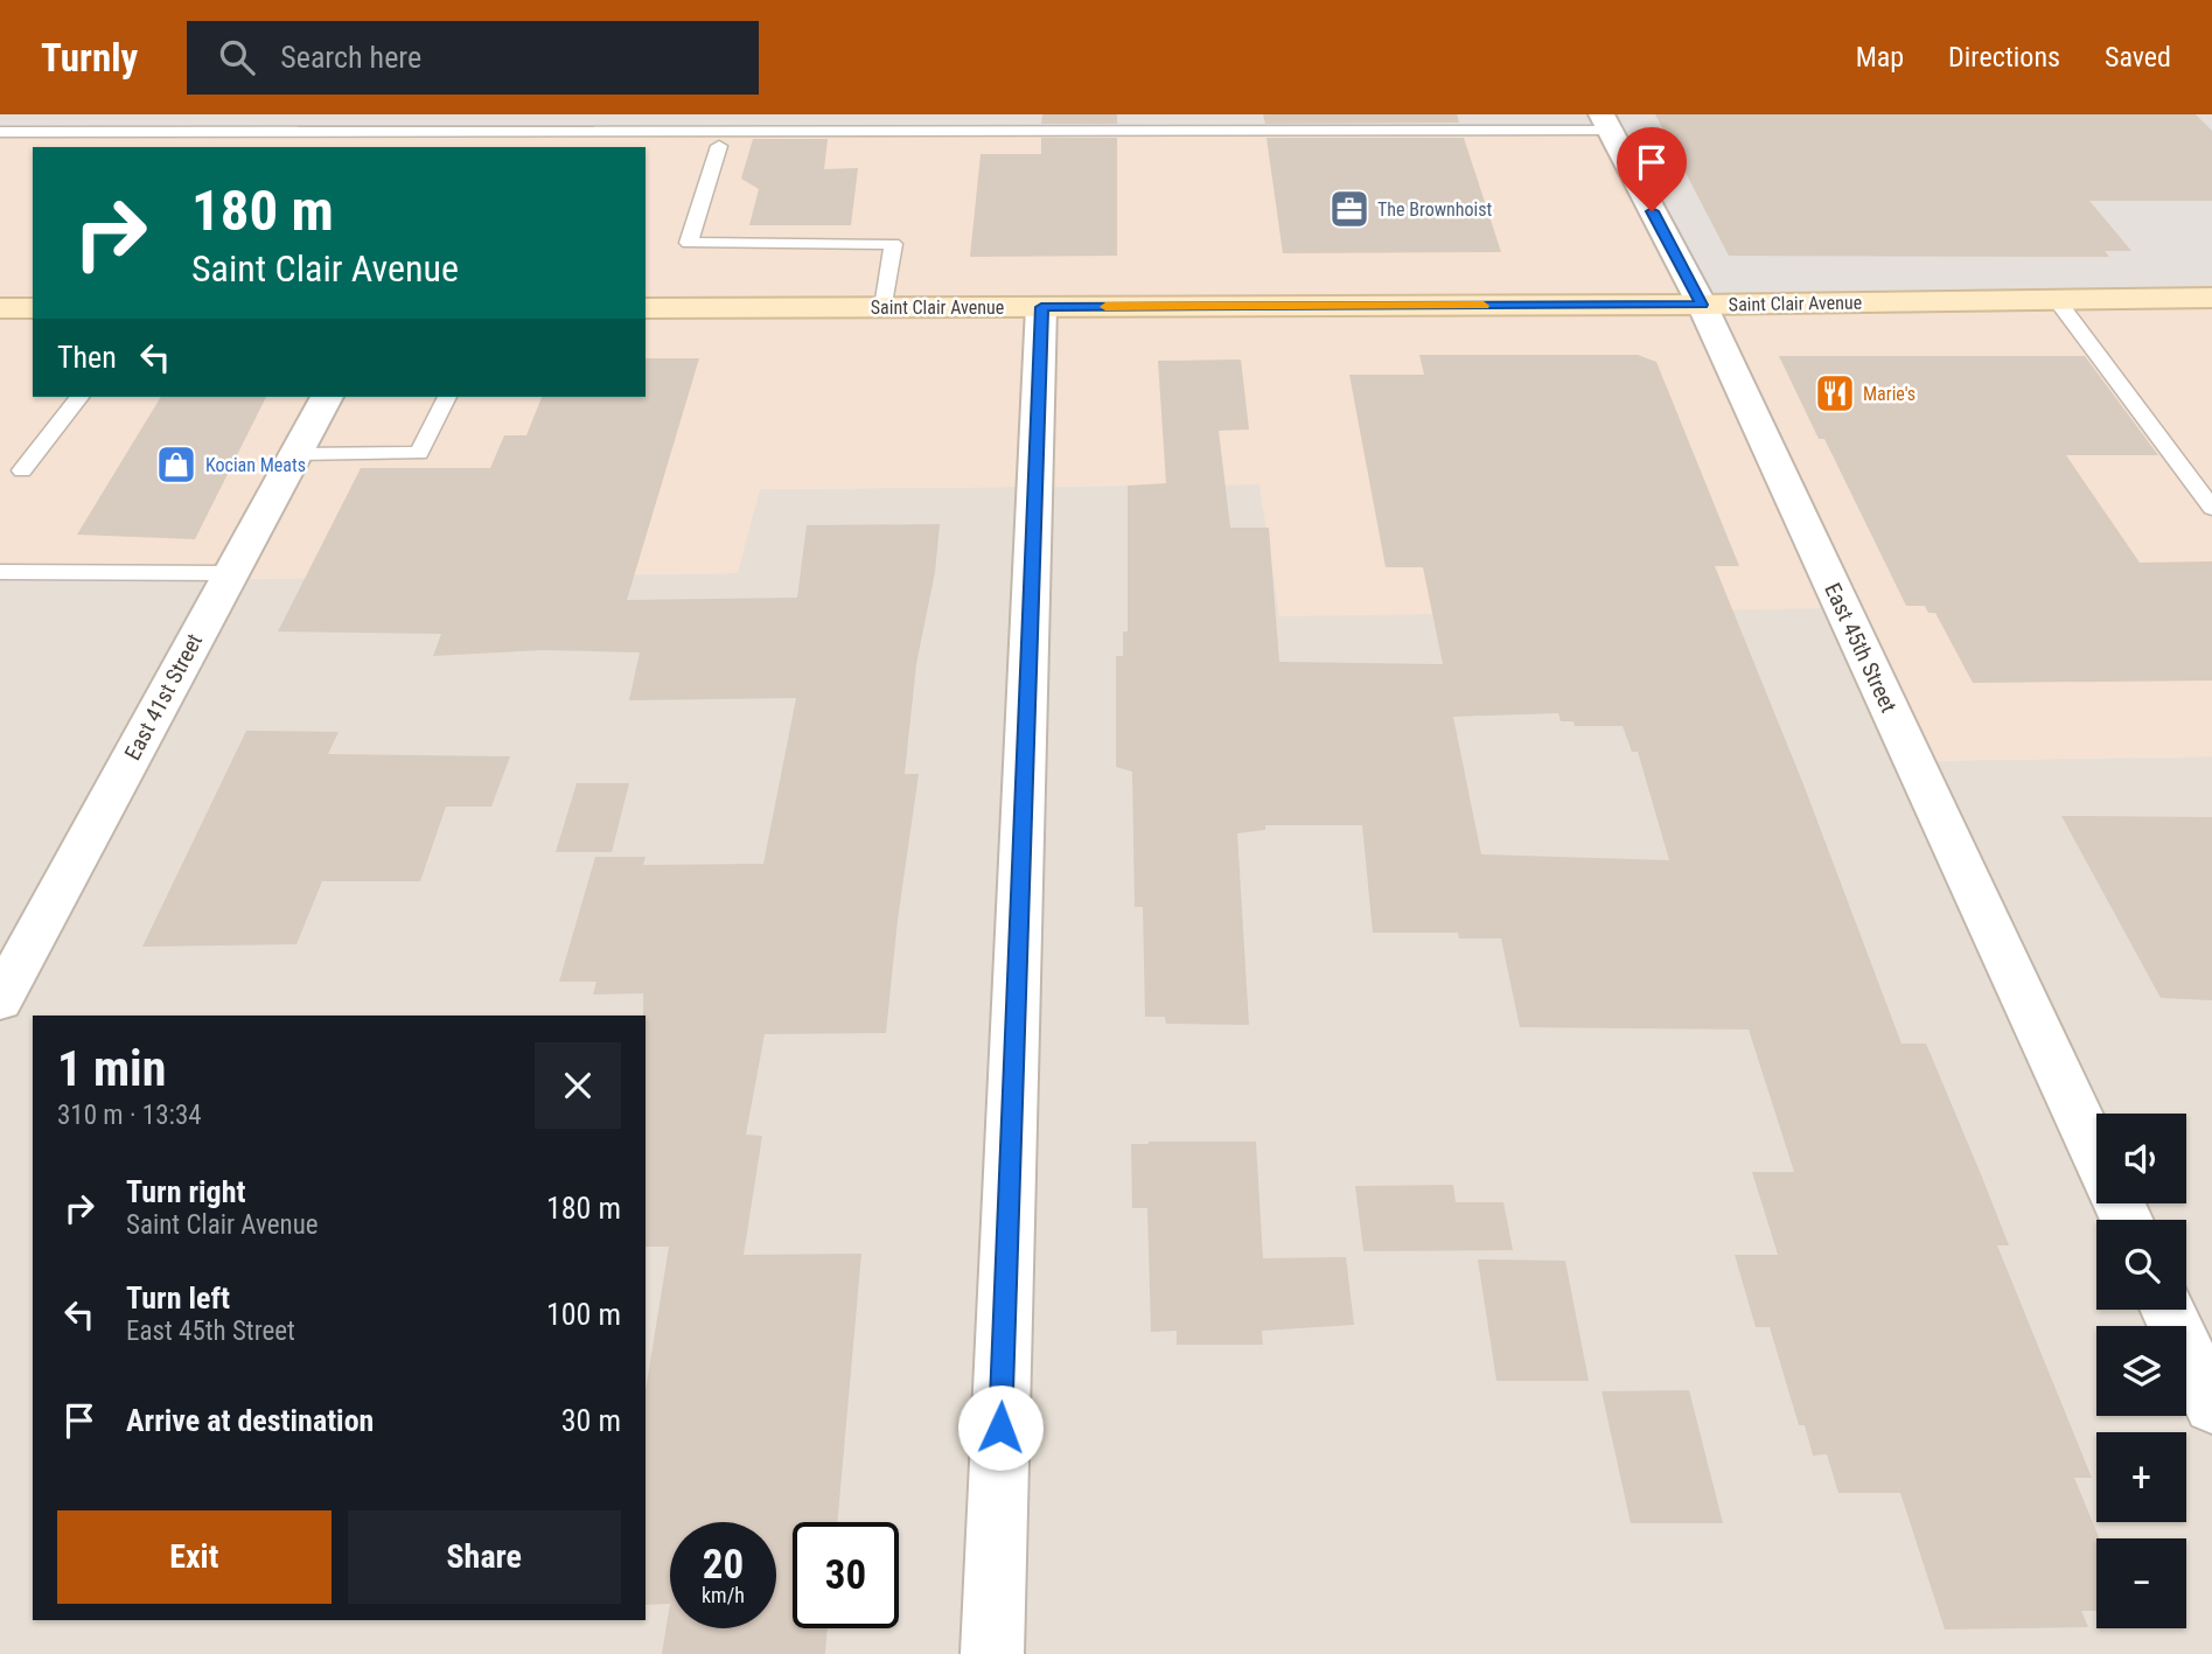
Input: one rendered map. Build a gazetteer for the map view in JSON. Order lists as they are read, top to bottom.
{
  "streets": {
    "main road": ["Saint Clair Avenue"],
    "street": ["East 45th Street", "East 41st Street"]
  },
  "crossings": [
    ["Saint Clair Avenue", "East 45th Street"]
  ],
  "places": {
    "office": ["The Brownhoist"],
    "restaurant": ["Marie's"],
    "shop": ["Kocian Meats"]
  },
  "page": {
    "header": "Turnly",
    "search": "Search here",
    "nav": ["Map", "Directions", "Saved"],
    "turn": ["180 m", "Saint Clair Avenue"],
    "then": "Then",
    "heading": ["1 min", "310 m · 13:34"],
    "map_buttons": ["+", "−"],
    "list": [
      {
        "name": "Turn right",
        "note": "Saint Clair Avenue",
        "value": "180 m"
      },
      {
        "name": "Turn left",
        "note": "East 45th Street",
        "value": "100 m"
      },
      {
        "name": "Arrive at destination",
        "value": "30 m"
      }
    ],
    "buttons": ["Exit", "Share"],
    "speed": "20 km/h",
    "limit": "30"
  }
}
